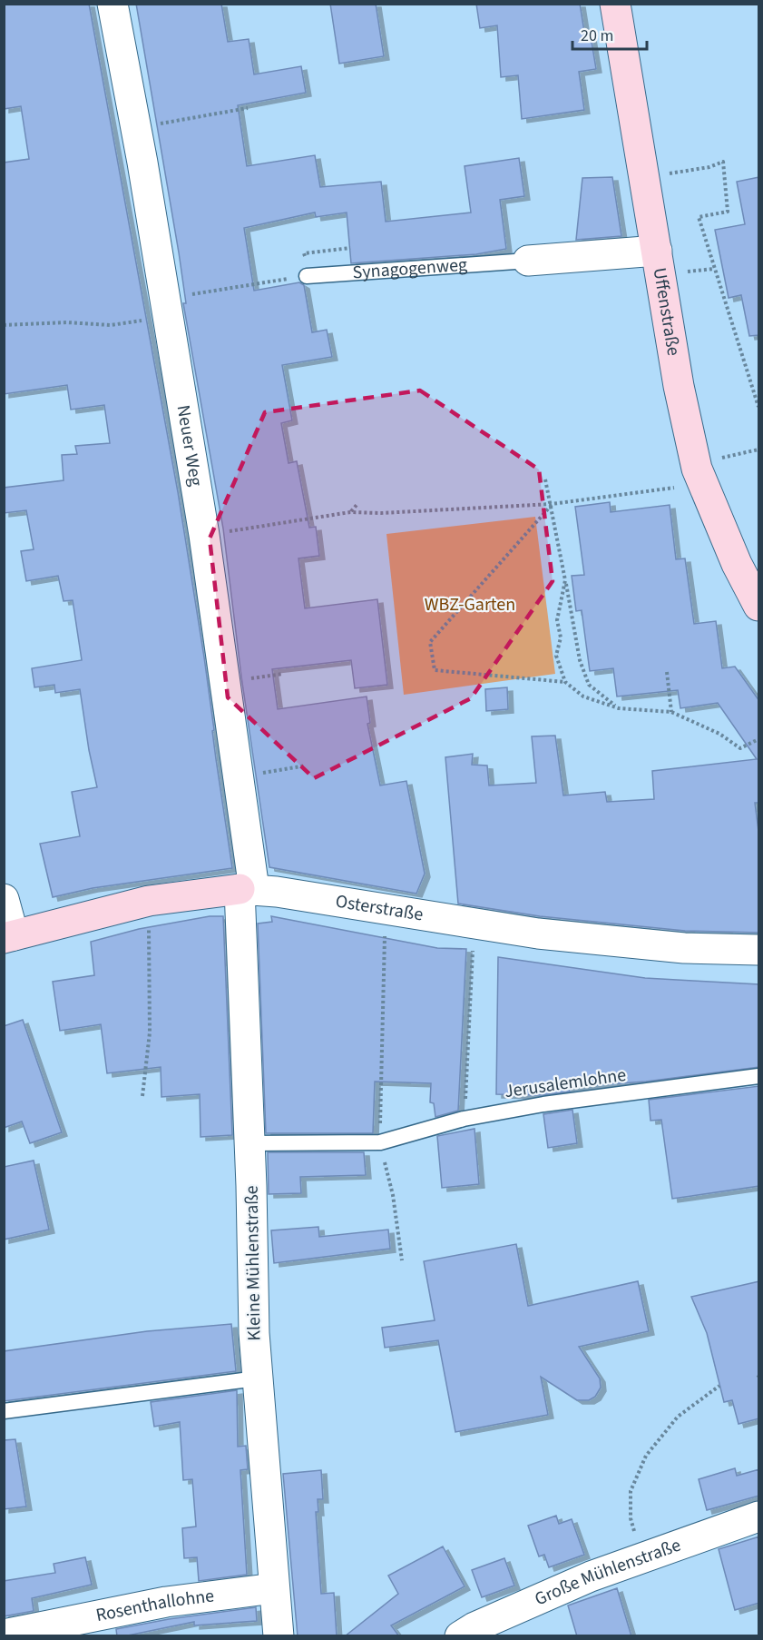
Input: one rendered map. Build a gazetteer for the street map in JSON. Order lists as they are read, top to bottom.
{
  "streets": {
    "street": [
      "Synagogenweg",
      "Uffenstraße",
      "Neuer Weg",
      "Osterstraße",
      "Kleine Mühlenstraße",
      "Große Mühlenstraße",
      "Rosenthallohne"
    ],
    "lane": ["Jerusalemlohne"]
  },
  "crossings": [
    ["Synagogenweg", "Uffenstraße"],
    ["Neuer Weg", "Osterstraße"],
    ["Neuer Weg", "Kleine Mühlenstraße"],
    ["Osterstraße", "Kleine Mühlenstraße"],
    ["Jerusalemlohne", "Kleine Mühlenstraße"],
    ["Kleine Mühlenstraße", "Rosenthallohne"]
  ],
  "parks": ["WBZ-Garten"],
  "scale_bar": "20 m"
}
